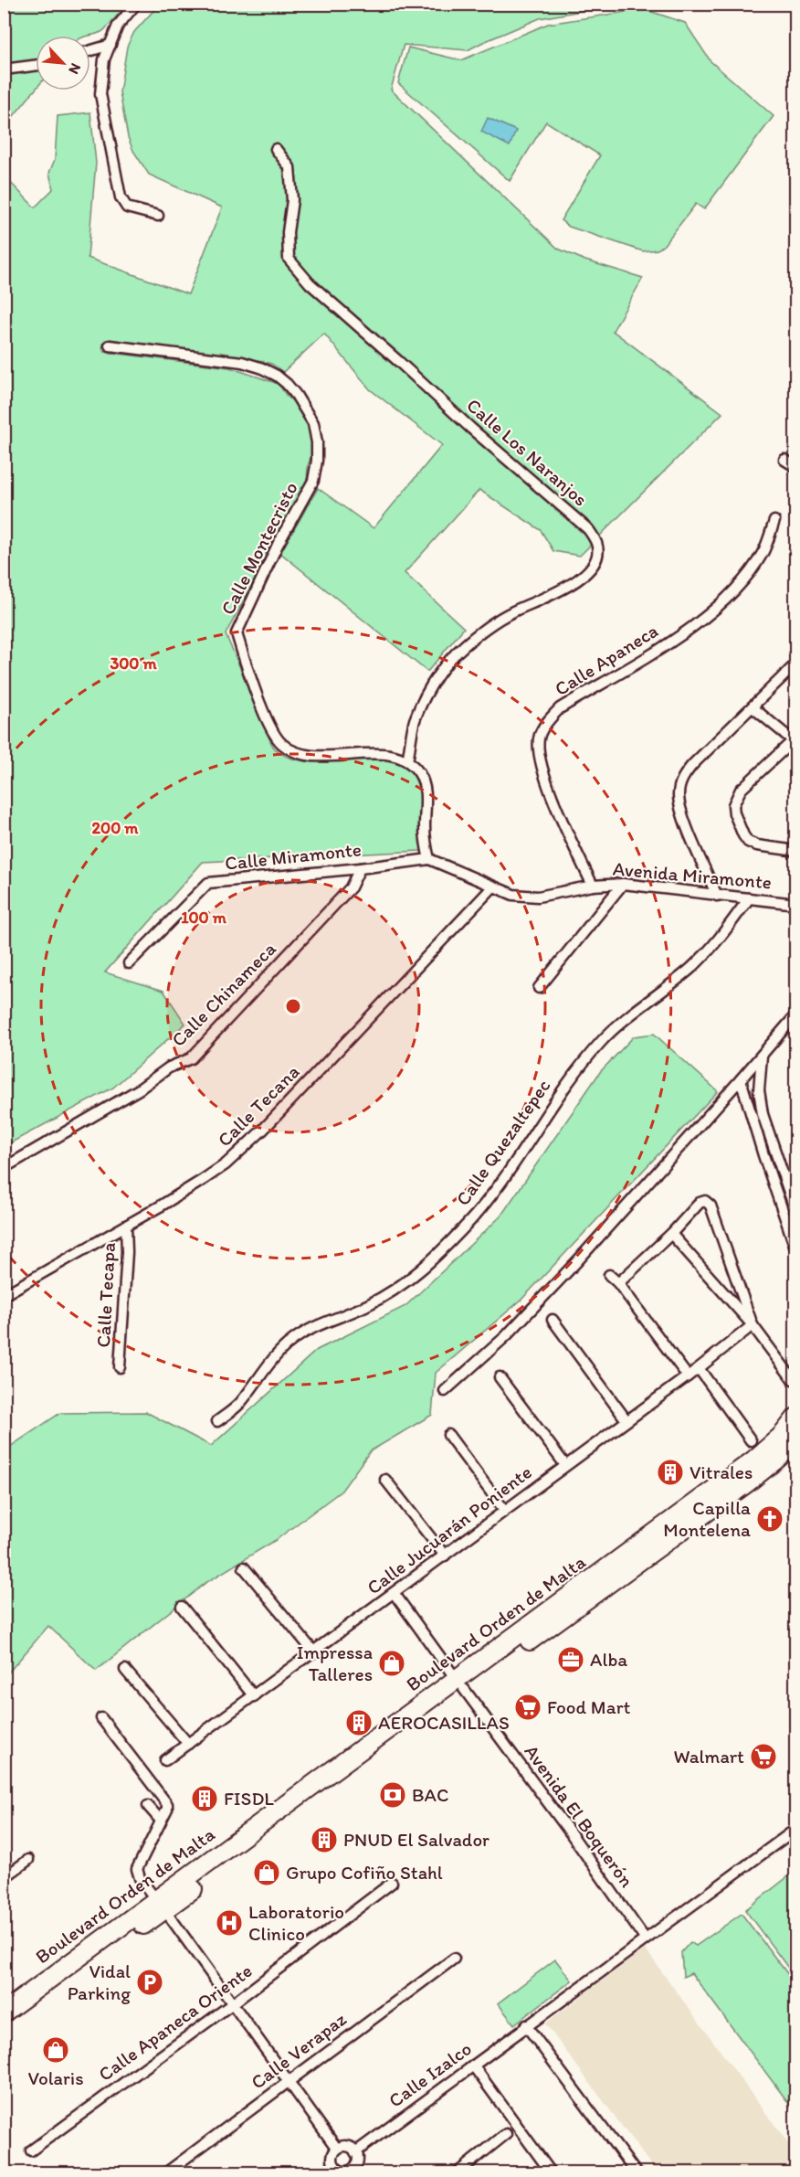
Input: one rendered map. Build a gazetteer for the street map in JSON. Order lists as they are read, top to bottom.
{
  "streets": {
    "highway": ["Boulevard Orden de Malta"],
    "street": [
      "Calle Los Naranjos",
      "Calle Montecristo",
      "Calle Apaneca",
      "Calle Miramonte",
      "Avenida Miramonte",
      "Calle Chinameca",
      "Calle Tecana",
      "Calle Quezaltepec",
      "Calle Tecapa",
      "Calle Jucuarán Poniente",
      "Avenida El Boquerón",
      "Calle Apaneca Oriente",
      "Calle Verapaz",
      "Calle Izalco"
    ]
  },
  "crossings": [
    ["Calle Los Naranjos", "Calle Montecristo"],
    ["Calle Apaneca", "Avenida Miramonte"],
    ["Calle Miramonte", "Avenida Miramonte"],
    ["Calle Miramonte", "Calle Chinameca"],
    ["Avenida Miramonte", "Calle Tecana"],
    ["Avenida Miramonte", "Calle Quezaltepec"],
    ["Calle Tecana", "Calle Tecapa"],
    ["Calle Jucuarán Poniente", "Avenida El Boquerón"],
    ["Boulevard Orden de Malta", "Avenida El Boquerón"],
    ["Avenida El Boquerón", "Calle Izalco"]
  ],
  "places": {
    "building": [
      "Vitrales",
      "AEROCASILLAS",
      "FISDL",
      "PNUD El Salvador"
    ],
    "church": ["Capilla Montelena"],
    "office": ["Alba"],
    "shop": ["Impressa Talleres", "Grupo Cofiño Stahl", "Volaris"],
    "supermarket": ["Food Mart", "Walmart"],
    "bank": ["BAC"],
    "hospital": ["Laboratorio Clinico"],
    "parking": ["Vidal Parking"]
  },
  "north": "bottom right",
  "rings": ["300 m", "200 m", "100 m"]
}
